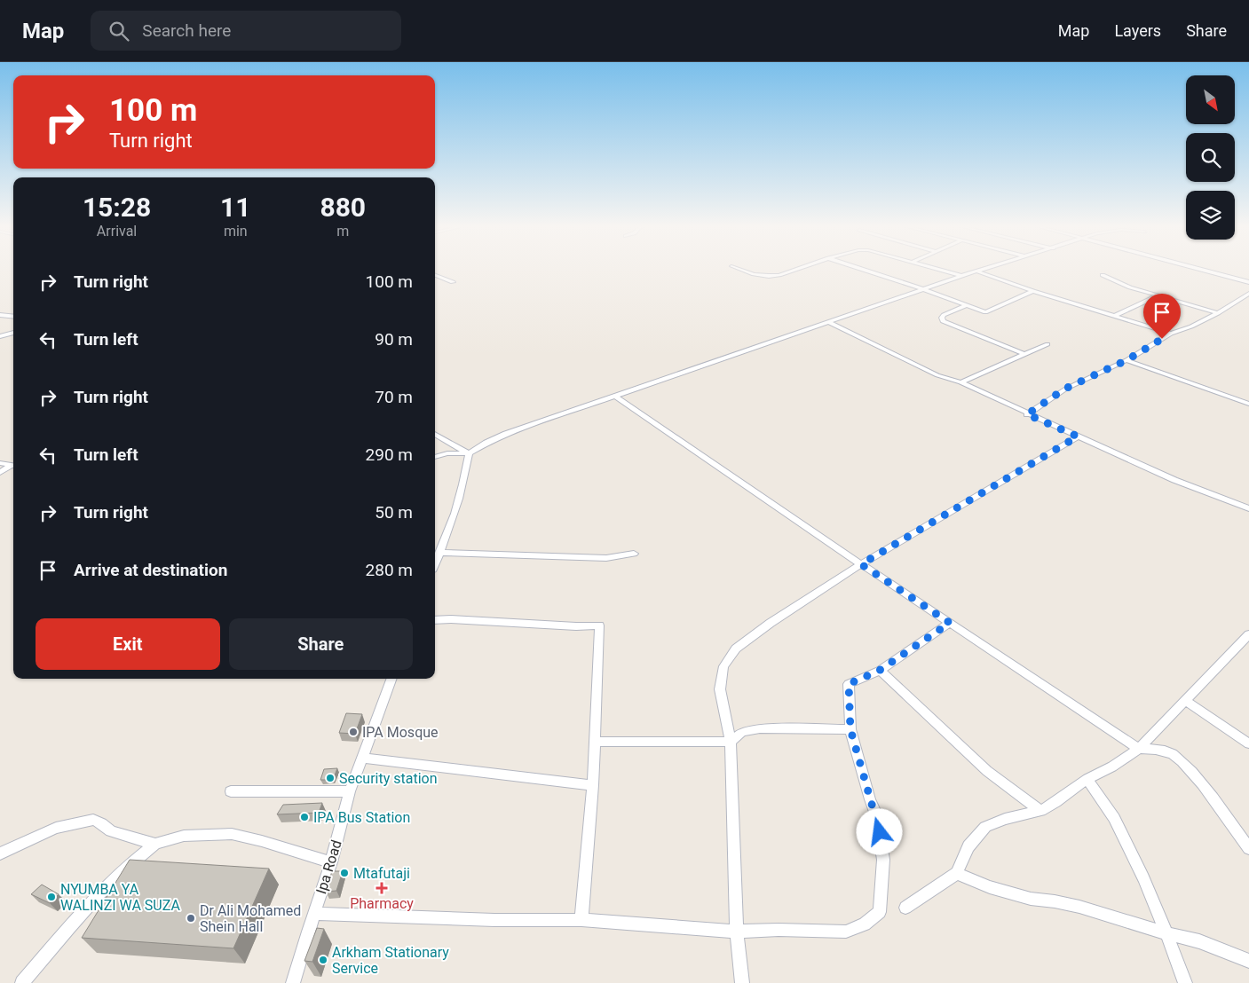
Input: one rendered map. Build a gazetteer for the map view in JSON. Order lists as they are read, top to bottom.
{
  "streets": {
    "street": ["Ipa Road"]
  },
  "places": {
    "other": [
      "IPA Mosque",
      "Security station",
      "IPA Bus Station",
      "Mtafutaji",
      "NYUMBA YA WALINZI WA SUZA",
      "Dr Ali Mohamed Shein Hall",
      "Arkham Stationary Service"
    ],
    "health": ["Pharmacy"]
  },
  "north": "bottom right",
  "page": {
    "header": "Map",
    "search": "Search here",
    "nav": ["Map", "Layers", "Share"],
    "turn": ["100 m", "Turn right"],
    "eta": [
      "15:28",
      "Arrival",
      "11",
      "min",
      "880",
      "m"
    ],
    "list": [
      {
        "name": "Turn right",
        "value": "100 m"
      },
      {
        "name": "Turn left",
        "value": "90 m"
      },
      {
        "name": "Turn right",
        "value": "70 m"
      },
      {
        "name": "Turn left",
        "value": "290 m"
      },
      {
        "name": "Turn right",
        "value": "50 m"
      },
      {
        "name": "Arrive at destination",
        "value": "280 m"
      }
    ],
    "buttons": ["Exit", "Share"]
  }
}
